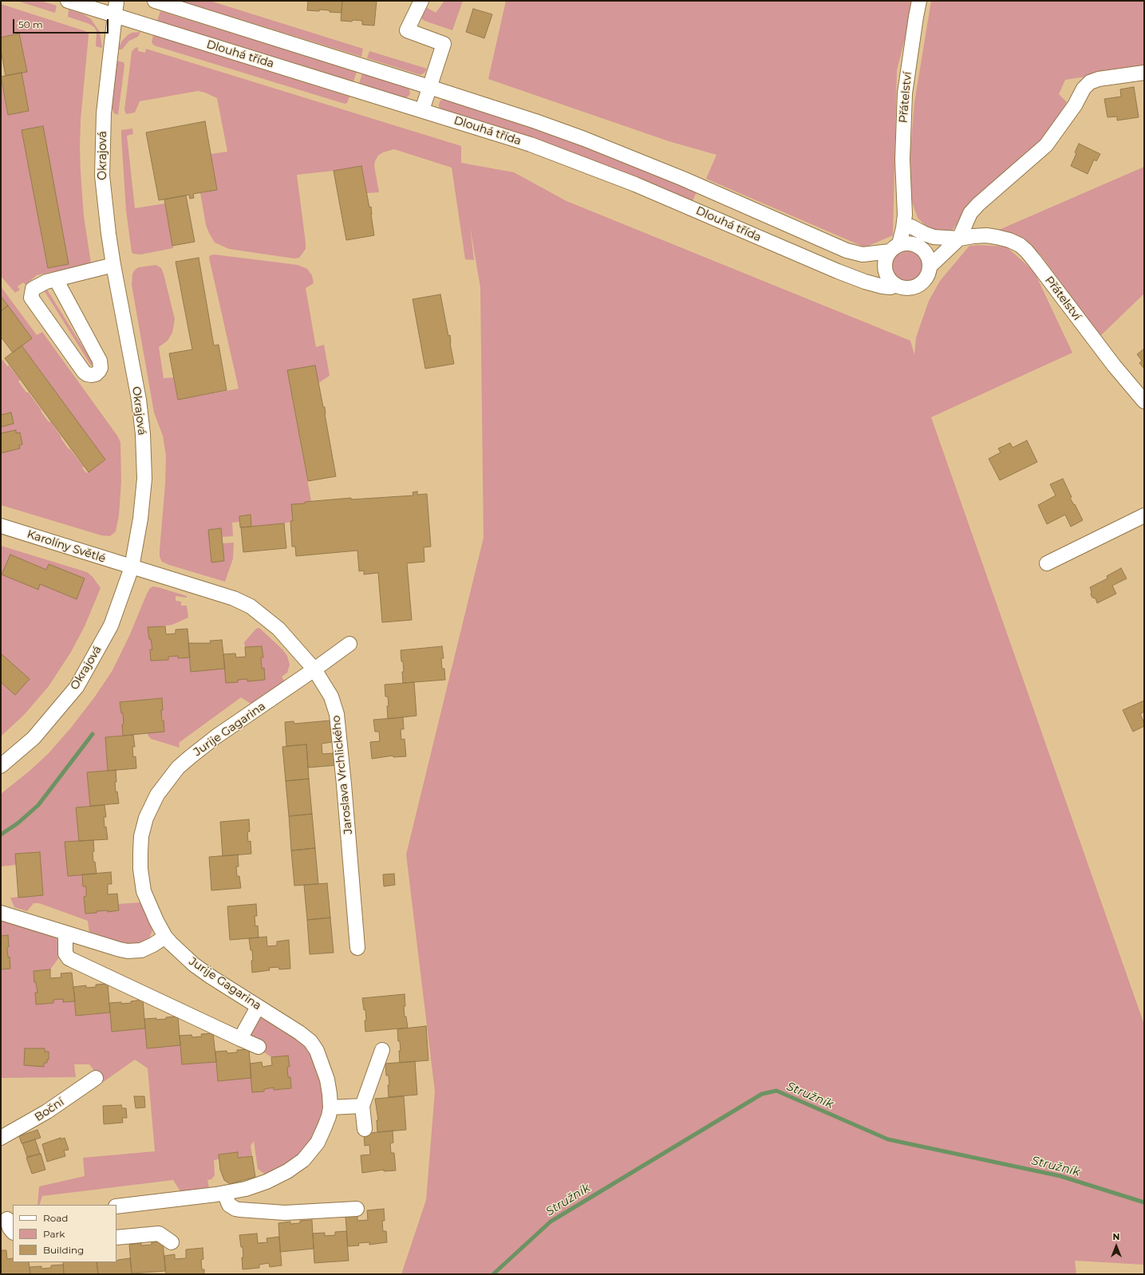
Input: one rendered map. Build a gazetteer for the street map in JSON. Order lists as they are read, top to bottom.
{
  "streets": {
    "street": [
      "Dlouhá třída",
      "Přátelství",
      "Okrajová",
      "Karolíny Světlé",
      "Jurije Gagarina",
      "Jaroslava Vrchlického",
      "Boční"
    ]
  },
  "crossings": [
    ["Dlouhá třída", "Přátelství"],
    ["Dlouhá třída", "Okrajová"],
    ["Okrajová", "Karolíny Světlé"],
    ["Okrajová", "Jaroslava Vrchlického"],
    ["Karolíny Světlé", "Jaroslava Vrchlického"],
    ["Jurije Gagarina", "Jaroslava Vrchlického"]
  ],
  "water": ["Stružník"],
  "legend": ["Road", "Park", "Building"],
  "scale_bar": "50 m",
  "north": "top"
}
